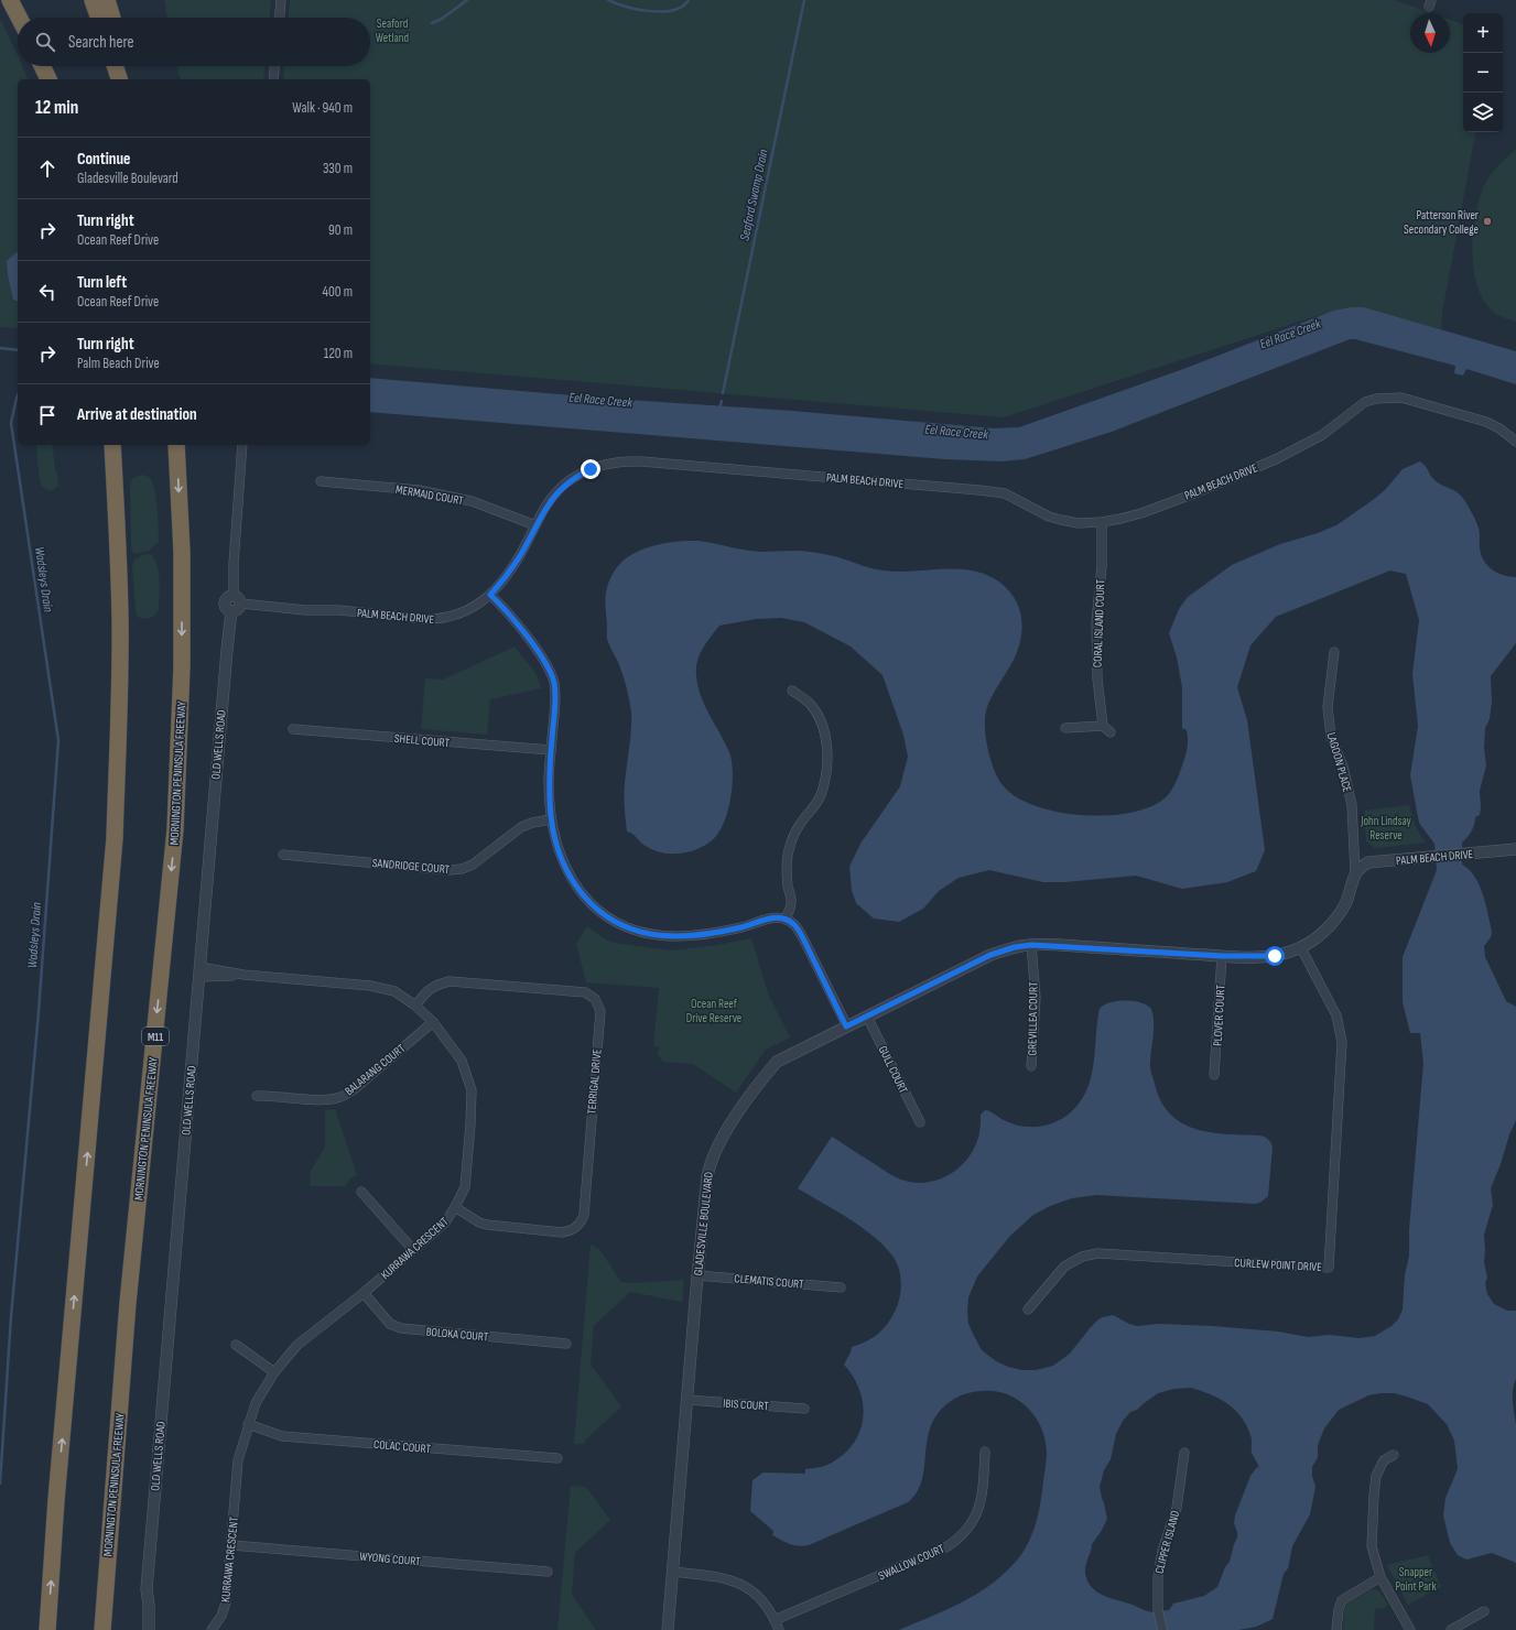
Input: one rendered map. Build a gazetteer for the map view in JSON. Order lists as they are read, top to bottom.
{
  "streets": {
    "highway": ["MORNINGTON PENINSULA FREEWAY", "M11"],
    "street": [
      "PALM BEACH DRIVE",
      "MERMAID COURT",
      "CORAL ISLAND COURT",
      "SHELL COURT",
      "OLD WELLS ROAD",
      "LAGOON PLACE",
      "SANDRIDGE COURT",
      "PLOVER COURT",
      "GREVILLEA COURT",
      "BALARANG COURT",
      "GULL COURT",
      "TERRIGAL DRIVE",
      "GLADESVILLE BOULEVARD",
      "KURRAWA CRESCENT",
      "CURLEW POINT DRIVE",
      "CLEMATIS COURT",
      "BOLOKA COURT",
      "IBIS COURT",
      "COLAC COURT",
      "CLIPPER ISLAND",
      "WYONG COURT",
      "SWALLOW COURT"
    ]
  },
  "crossings": [
    ["PALM BEACH DRIVE", "MERMAID COURT"],
    ["PALM BEACH DRIVE", "CORAL ISLAND COURT"],
    ["PALM BEACH DRIVE", "OLD WELLS ROAD"],
    ["PALM BEACH DRIVE", "LAGOON PLACE"],
    ["PALM BEACH DRIVE", "GLADESVILLE BOULEVARD"],
    ["OLD WELLS ROAD", "KURRAWA CRESCENT"],
    ["LAGOON PLACE", "GLADESVILLE BOULEVARD"],
    ["PLOVER COURT", "GLADESVILLE BOULEVARD"],
    ["GREVILLEA COURT", "GLADESVILLE BOULEVARD"],
    ["BALARANG COURT", "KURRAWA CRESCENT"],
    ["GULL COURT", "GLADESVILLE BOULEVARD"],
    ["TERRIGAL DRIVE", "KURRAWA CRESCENT"],
    ["GLADESVILLE BOULEVARD", "CURLEW POINT DRIVE"],
    ["GLADESVILLE BOULEVARD", "CLEMATIS COURT"],
    ["GLADESVILLE BOULEVARD", "IBIS COURT"],
    ["KURRAWA CRESCENT", "BOLOKA COURT"],
    ["KURRAWA CRESCENT", "COLAC COURT"],
    ["KURRAWA CRESCENT", "WYONG COURT"]
  ],
  "water": ["Seaford Swamp Drain", "Eel Race Creek", "Wadsleys Drain"],
  "parks": [
    "Seaford Wetland",
    "John Lindsay Reserve",
    "Ocean Reef Drive Reserve",
    "Snapper Point Park"
  ],
  "places": ["Patterson River Secondary College"],
  "north": "bottom",
  "page": {
    "map_buttons": ["+", "−"],
    "search": "Search here",
    "heading": ["12 min", "Walk · 940 m"],
    "list": [
      ["Continue", "Gladesville Boulevard", "330 m"],
      ["Turn right", "Ocean Reef Drive", "90 m"],
      ["Turn left", "Ocean Reef Drive", "400 m"],
      ["Turn right", "Palm Beach Drive", "120 m"],
      "Arrive at destination"
    ]
  }
}
